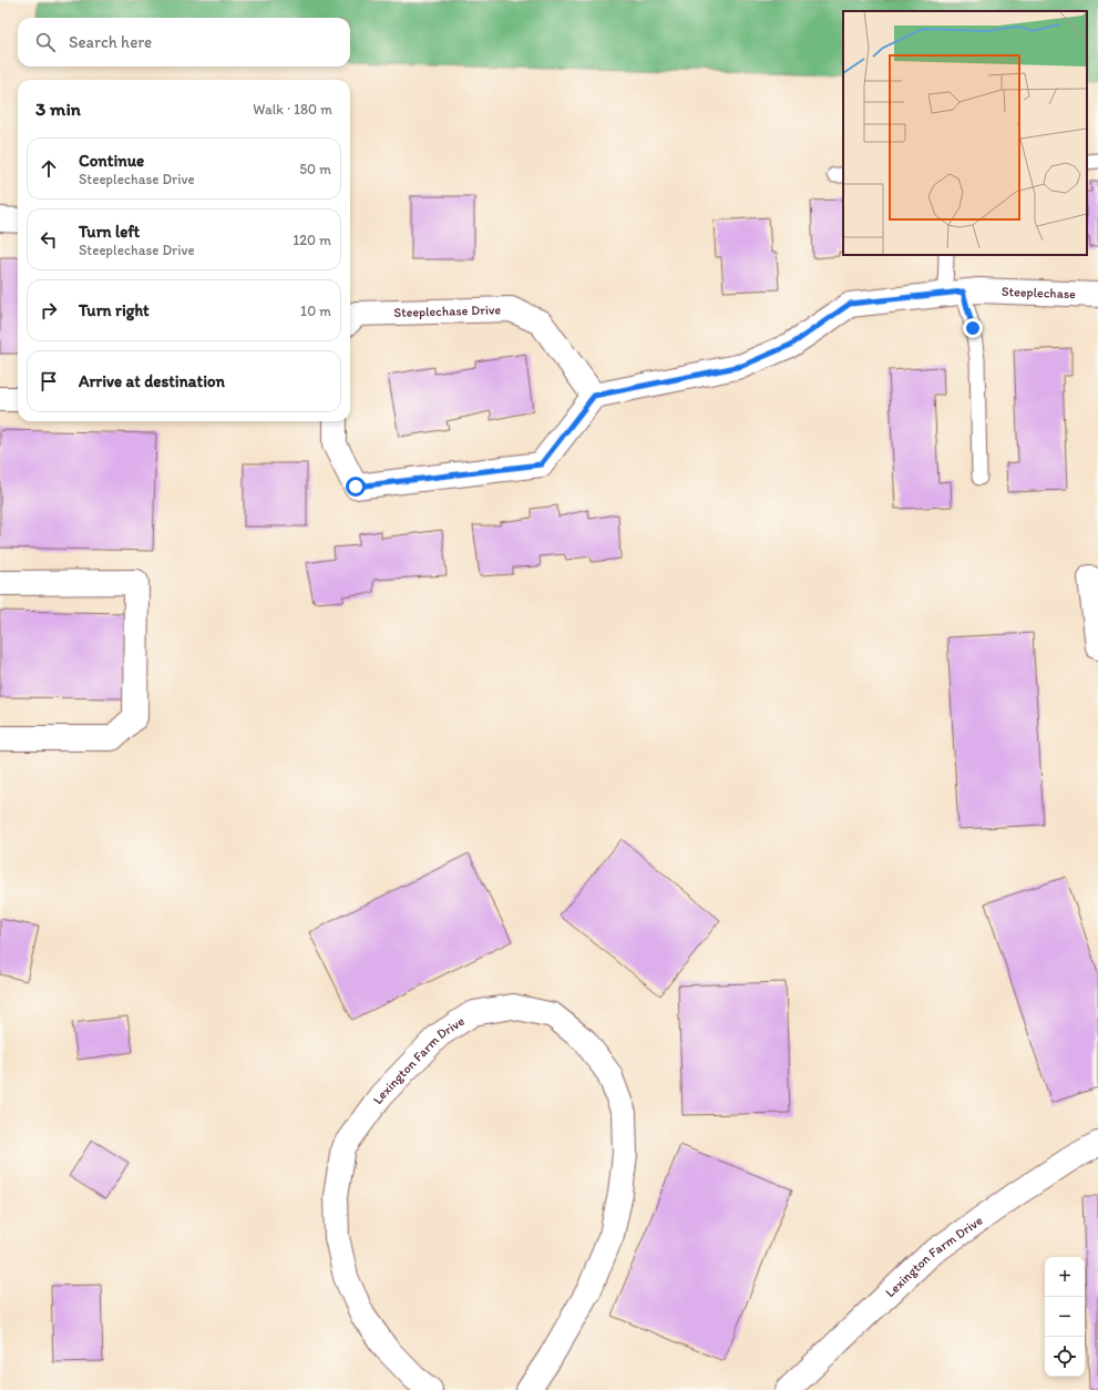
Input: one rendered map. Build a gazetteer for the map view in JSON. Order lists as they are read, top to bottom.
{
  "streets": {
    "street": ["Steeplechase", "Steeplechase Drive", "Lexington Farm Drive"]
  },
  "page": {
    "search": "Search here",
    "heading": ["3 min", "Walk · 180 m"],
    "list": [
      ["Continue", "Steeplechase Drive", "50 m"],
      ["Turn left", "Steeplechase Drive", "120 m"],
      ["Turn right", "10 m"],
      "Arrive at destination"
    ],
    "map_buttons": ["+", "−"]
  }
}
